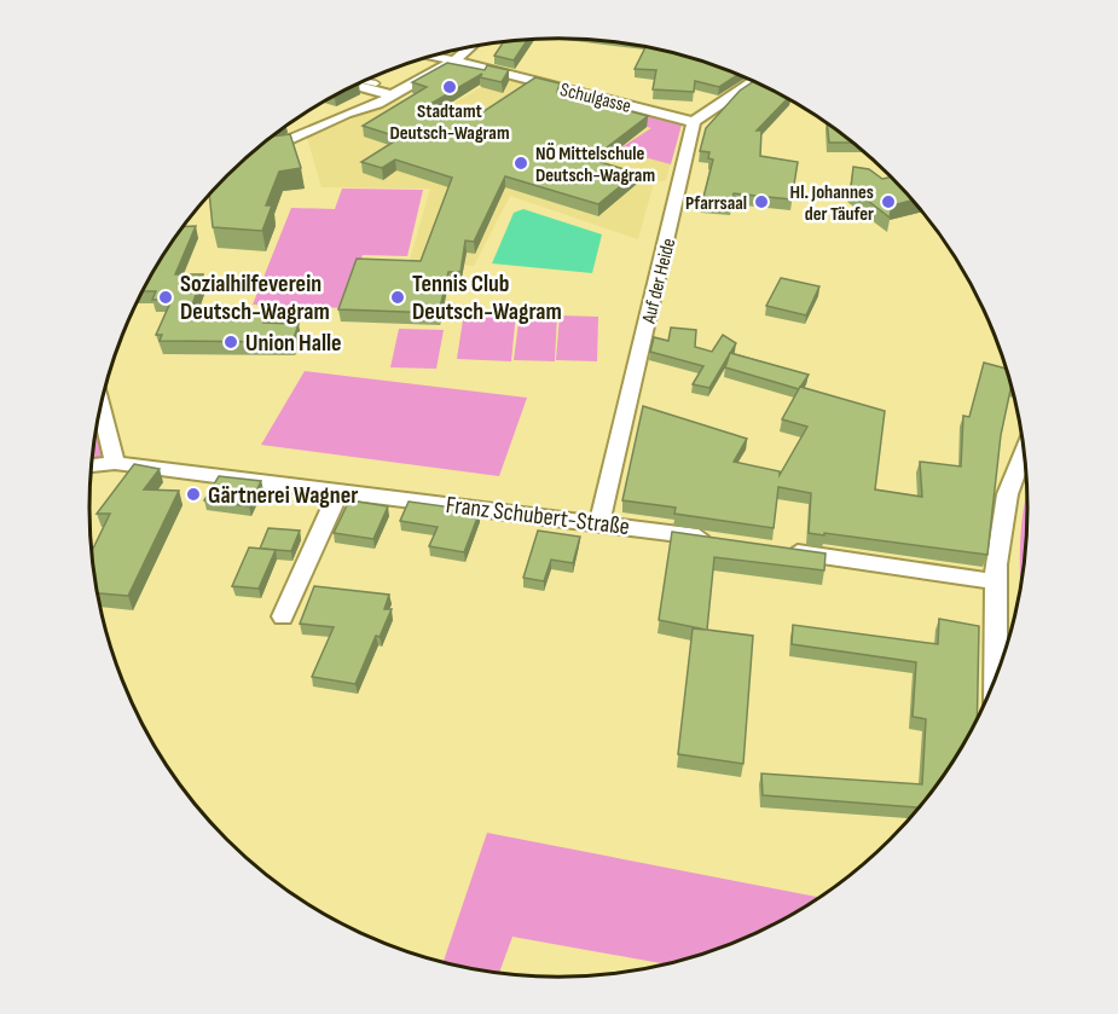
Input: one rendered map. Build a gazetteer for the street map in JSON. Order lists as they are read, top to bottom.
{
  "streets": {
    "street": ["Schulgasse", "Auf der Heide", "Franz Schubert-Straße"]
  },
  "crossings": [
    ["Schulgasse", "Auf der Heide"],
    ["Auf der Heide", "Franz Schubert-Straße"]
  ],
  "places": [
    "Stadtamt Deutsch-Wagram",
    "NÖ Mittelschule Deutsch-Wagram",
    "Pfarrsaal",
    "Hl. Johannes der Täufer",
    "Sozialhilfeverein Deutsch-Wagram",
    "Tennis Club Deutsch-Wagram",
    "Union Halle",
    "Gärtnerei Wagner"
  ]
}
